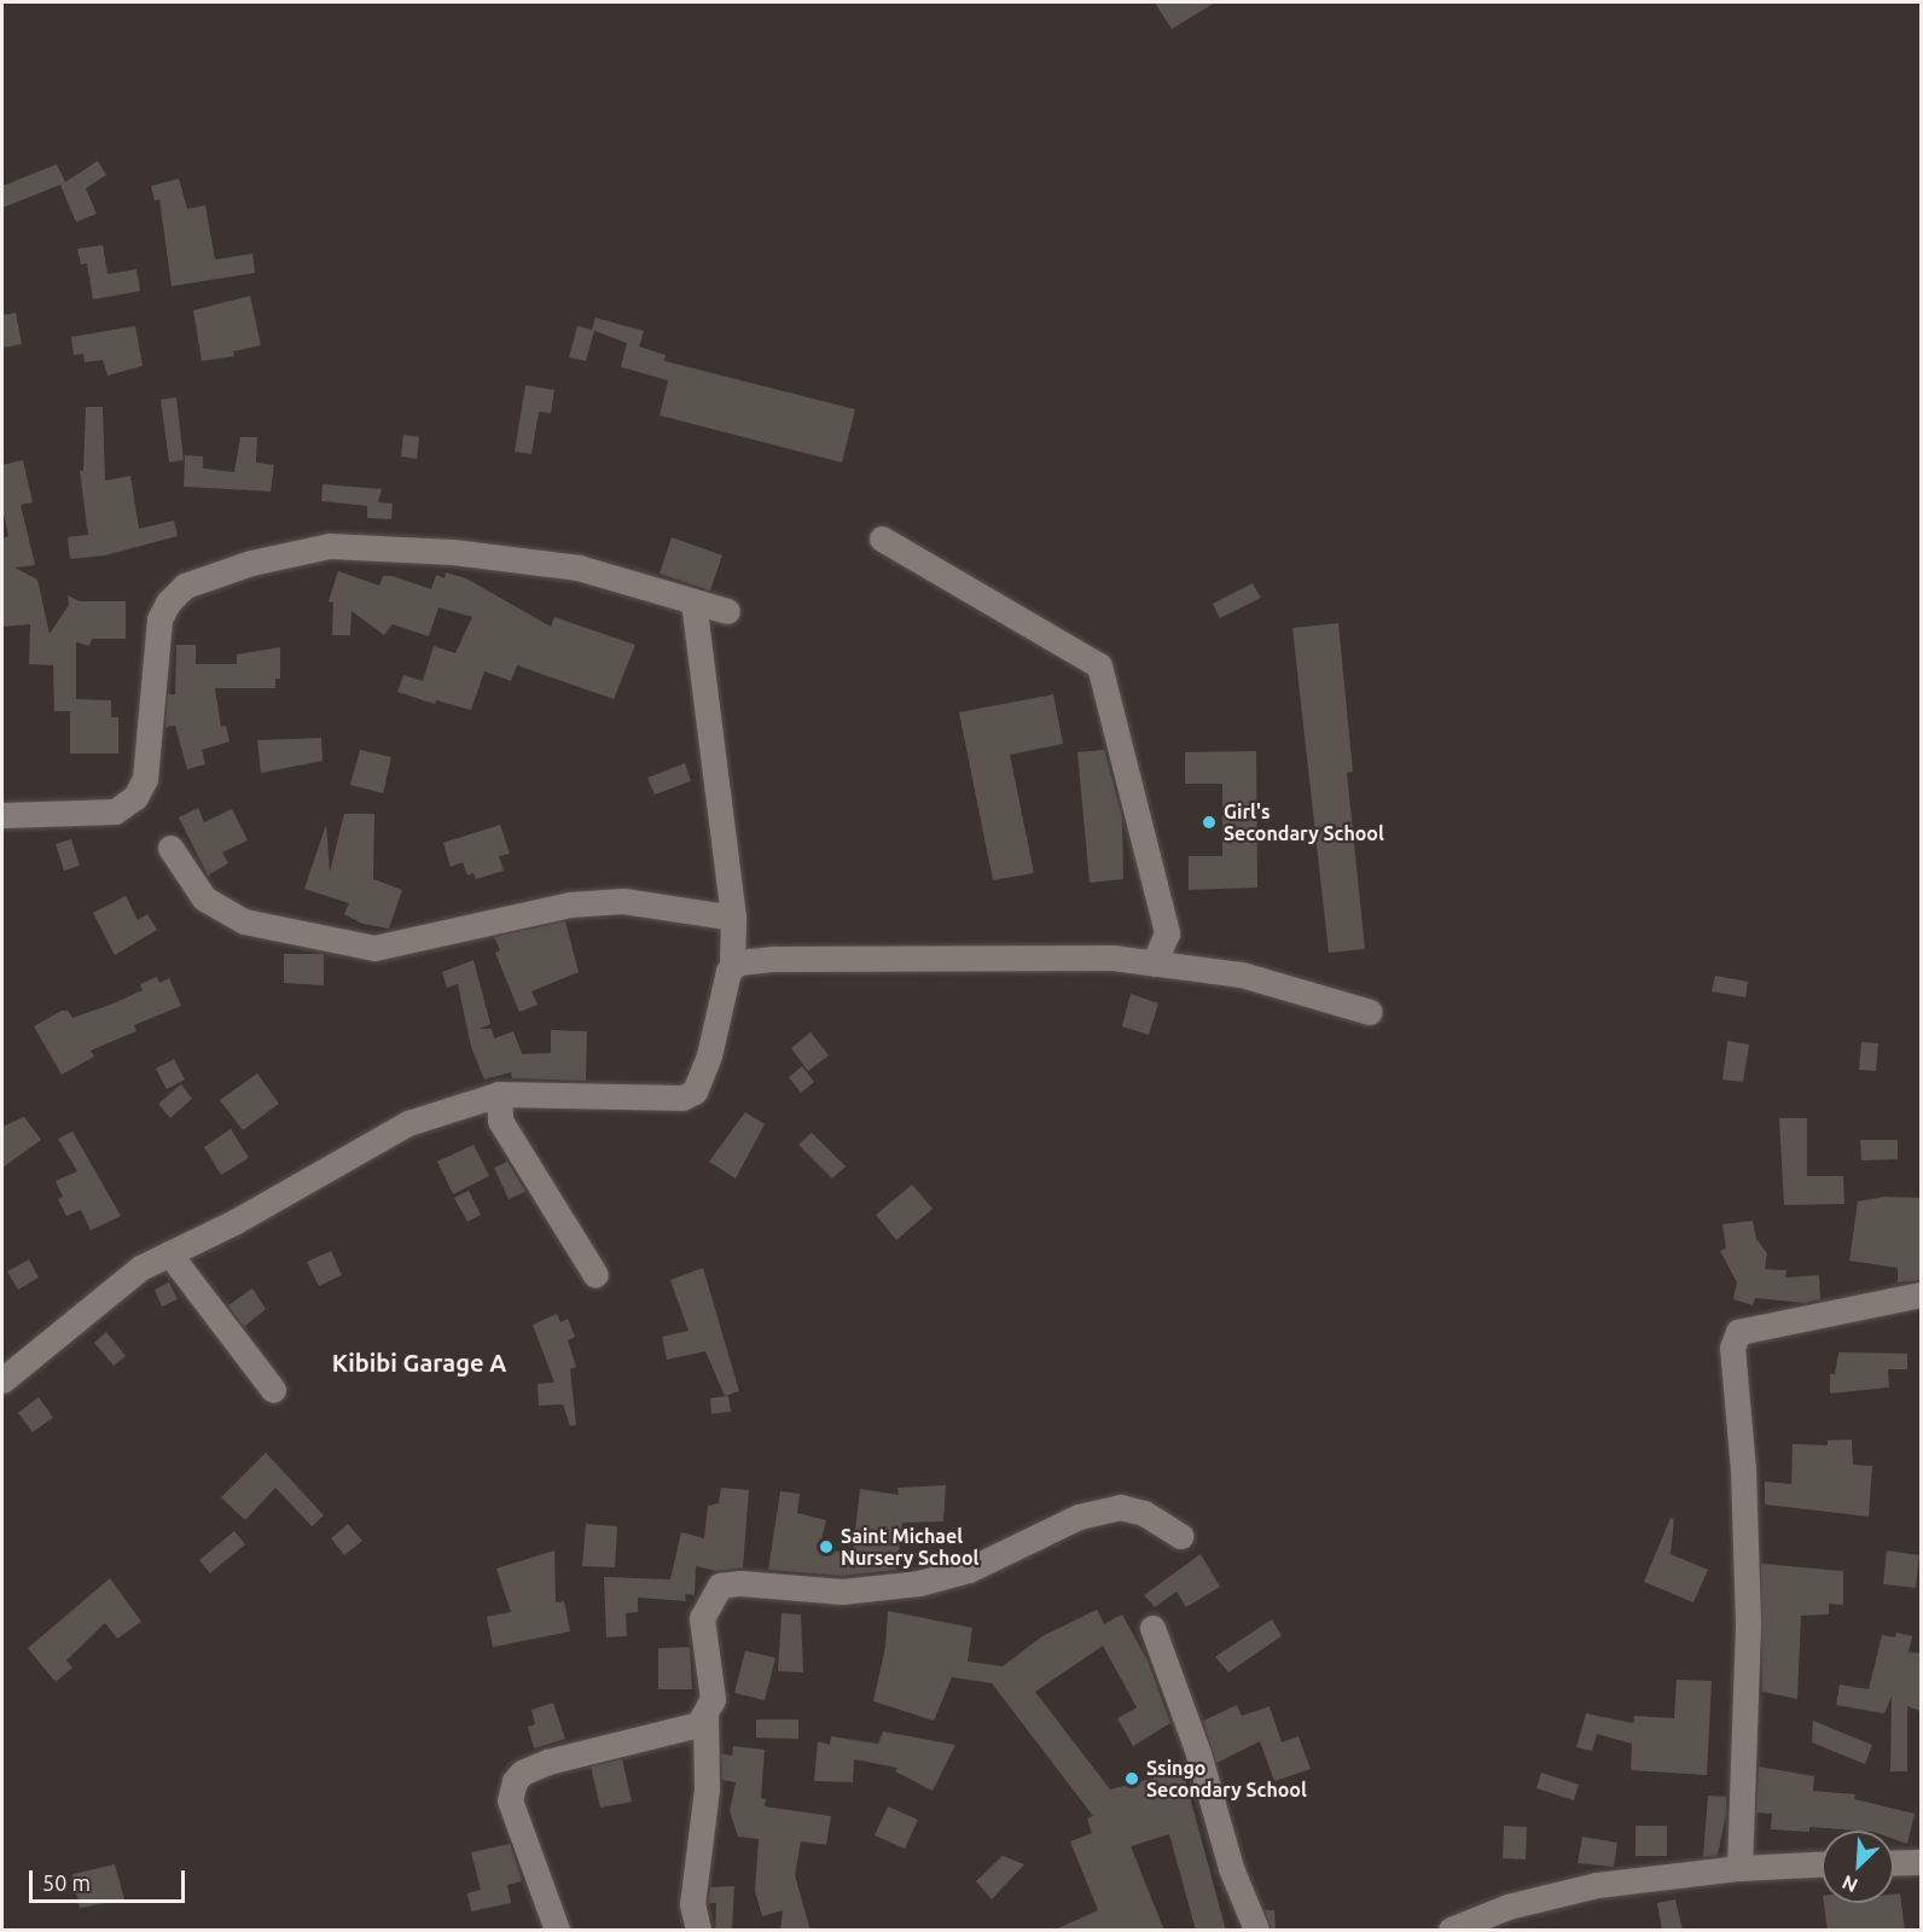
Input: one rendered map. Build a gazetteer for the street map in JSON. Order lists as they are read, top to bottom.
{
  "districts": ["Kibibi Garage A"],
  "places": ["Girl's Secondary School", "Saint Michael Nursery School", "Ssingo Secondary School"],
  "scale_bar": "50 m",
  "north": "bottom left"
}
